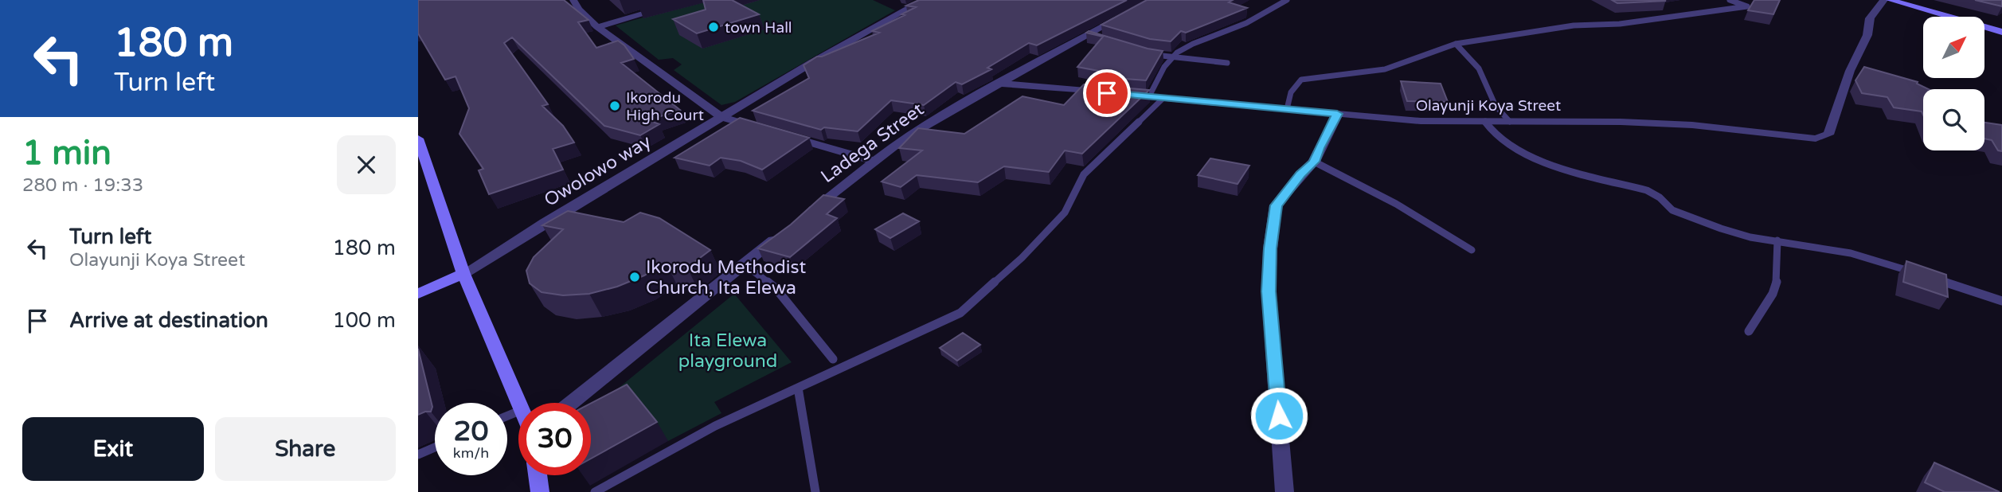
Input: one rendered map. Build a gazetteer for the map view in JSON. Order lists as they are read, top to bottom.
{
  "streets": {
    "street": ["Olayunji Koya Street", "Ladega Street", "Owolowo way"]
  },
  "crossings": [
    ["Olayunji Koya Street", "Ladega Street"]
  ],
  "parks": ["Ita Elewa playground"],
  "places": ["town Hall", "Ikorodu High Court", "Ikorodu Methodist Church, Ita Elewa"],
  "north": "top right",
  "page": {
    "turn": ["180 m", "Turn left"],
    "heading": ["1 min", "280 m · 19:33"],
    "list": [
      {
        "name": "Turn left",
        "note": "Olayunji Koya Street",
        "value": "180 m"
      },
      {
        "name": "Arrive at destination",
        "value": "100 m"
      }
    ],
    "speed": "20 km/h",
    "limit": "30",
    "buttons": ["Exit", "Share"]
  }
}
